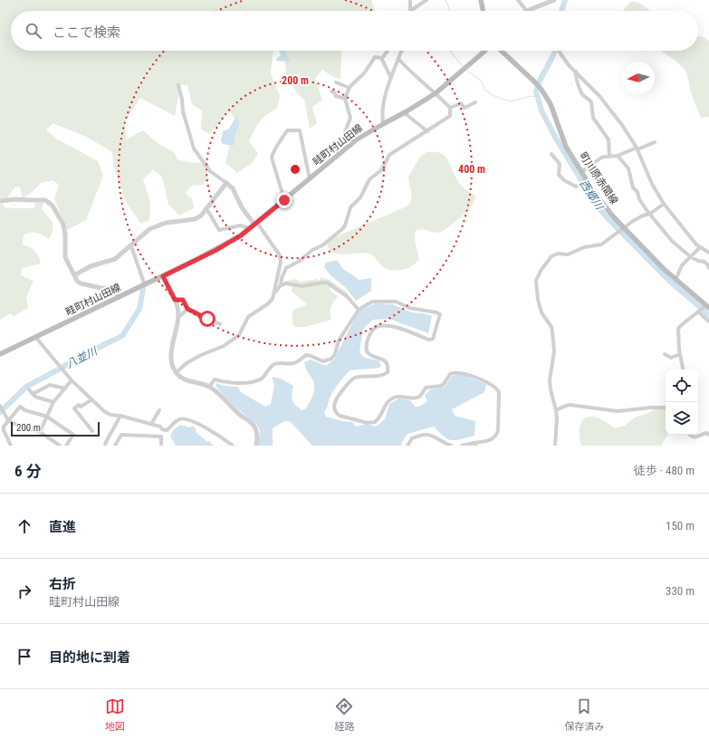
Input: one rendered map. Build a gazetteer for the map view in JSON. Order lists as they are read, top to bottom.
{
  "streets": {
    "main road": ["畦町村山田線", "町川原赤間線"]
  },
  "water": ["西郷川", "八並川"],
  "scale_bar": "200 m",
  "north": "left",
  "page": {
    "search": "ここで検索",
    "scale": "200 m",
    "heading": ["6 分", "徒歩 · 480 m"],
    "list": [
      ["直進", "150 m"],
      ["右折", "畦町村山田線", "330 m"],
      "目的地に到着"
    ],
    "nav": ["地図", "経路", "保存済み"]
  },
  "rings": ["200 m", "400 m"]
}
